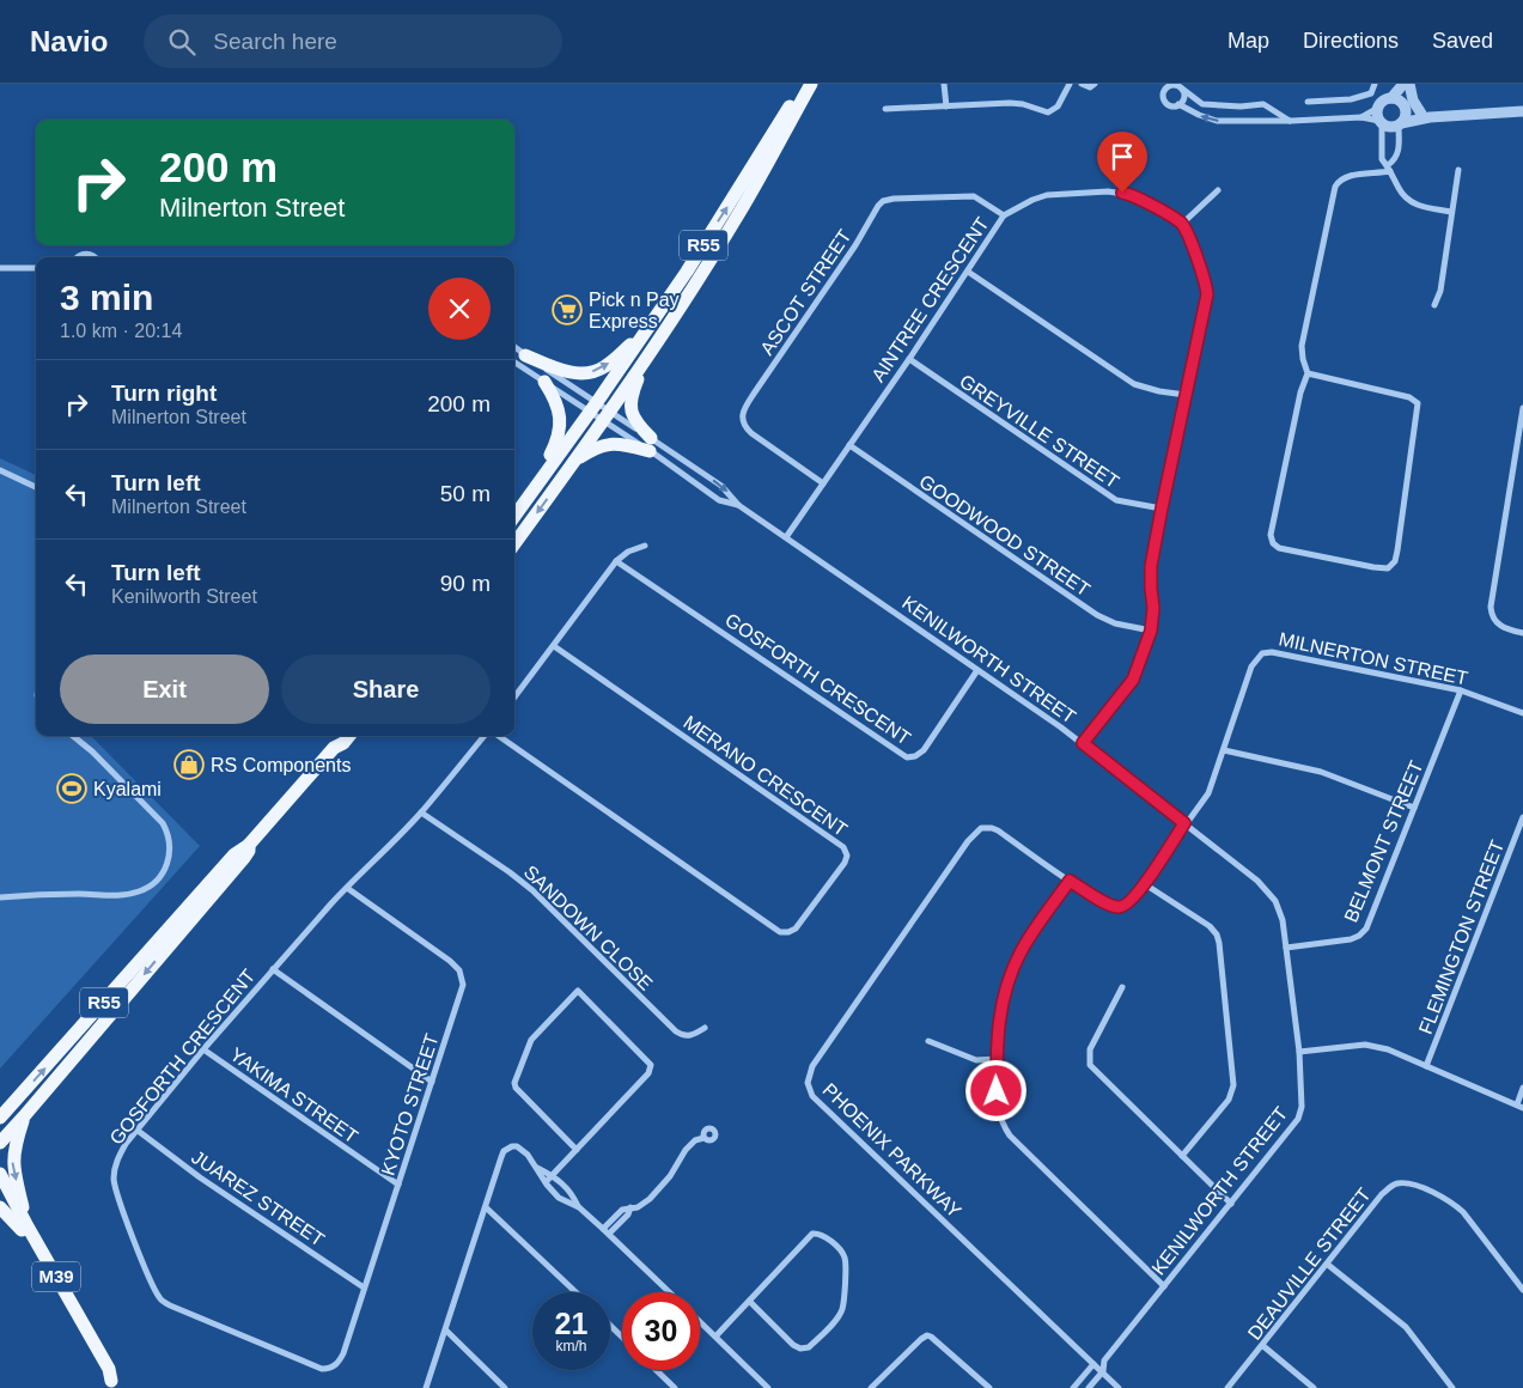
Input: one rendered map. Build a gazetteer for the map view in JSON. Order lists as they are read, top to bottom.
{
  "streets": {
    "main road": ["R55", "M39"],
    "street": [
      "ASCOT STREET",
      "AINTREE CRESCENT",
      "GREYVILLE STREET",
      "GOODWOOD STREET",
      "MILNERTON STREET",
      "KENILWORTH STREET",
      "GOSFORTH CRESCENT",
      "MERANO CRESCENT",
      "BELMONT STREET",
      "SANDOWN CLOSE",
      "FLEMINGTON STREET",
      "YAKIMA STREET",
      "KYOTO STREET",
      "PHOENIX PARKWAY",
      "JUAREZ STREET",
      "DEAUVILLE STREET"
    ]
  },
  "crossings": [
    ["R55", "KENILWORTH STREET"],
    ["ASCOT STREET", "AINTREE CRESCENT"],
    ["AINTREE CRESCENT", "GREYVILLE STREET"],
    ["AINTREE CRESCENT", "GOODWOOD STREET"],
    ["AINTREE CRESCENT", "KENILWORTH STREET"],
    ["MILNERTON STREET", "KENILWORTH STREET"],
    ["MILNERTON STREET", "BELMONT STREET"],
    ["MILNERTON STREET", "PHOENIX PARKWAY"],
    ["KENILWORTH STREET", "GOSFORTH CRESCENT"],
    ["KENILWORTH STREET", "BELMONT STREET"],
    ["GOSFORTH CRESCENT", "SANDOWN CLOSE"],
    ["GOSFORTH CRESCENT", "YAKIMA STREET"],
    ["GOSFORTH CRESCENT", "KYOTO STREET"],
    ["GOSFORTH CRESCENT", "JUAREZ STREET"],
    ["YAKIMA STREET", "KYOTO STREET"],
    ["KYOTO STREET", "JUAREZ STREET"]
  ],
  "places": {
    "supermarket": ["Pick n Pay Express"],
    "shop": ["RS Components"],
    "sports": ["Kyalami"]
  },
  "page": {
    "header": "Navio",
    "search": "Search here",
    "nav": ["Map", "Directions", "Saved"],
    "turn": ["200 m", "Milnerton Street"],
    "heading": ["3 min", "1.0 km · 20:14"],
    "list": [
      {
        "name": "Turn right",
        "note": "Milnerton Street",
        "value": "200 m"
      },
      {
        "name": "Turn left",
        "note": "Milnerton Street",
        "value": "50 m"
      },
      {
        "name": "Turn left",
        "note": "Kenilworth Street",
        "value": "90 m"
      }
    ],
    "buttons": ["Exit", "Share"],
    "speed": "21 km/h",
    "limit": "30"
  }
}
